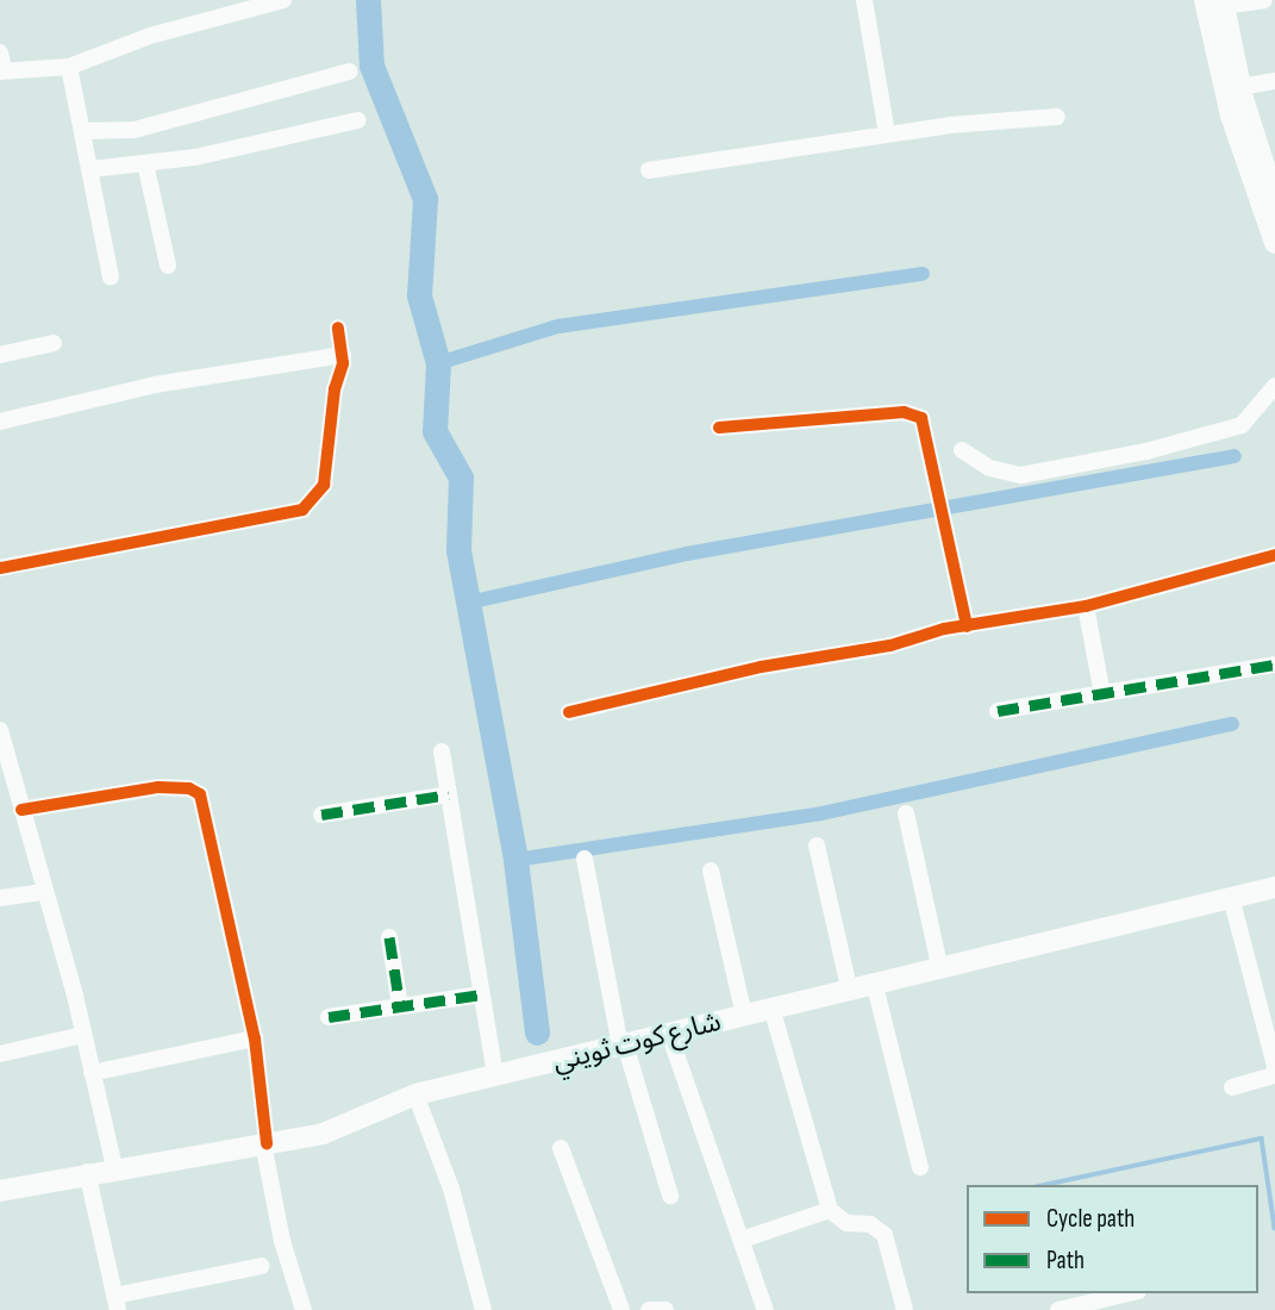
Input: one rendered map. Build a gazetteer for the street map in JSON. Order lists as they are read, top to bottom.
{
  "streets": {
    "main road": ["شارع كوت ثويني"]
  },
  "legend": ["Cycle path", "Path"]
}
